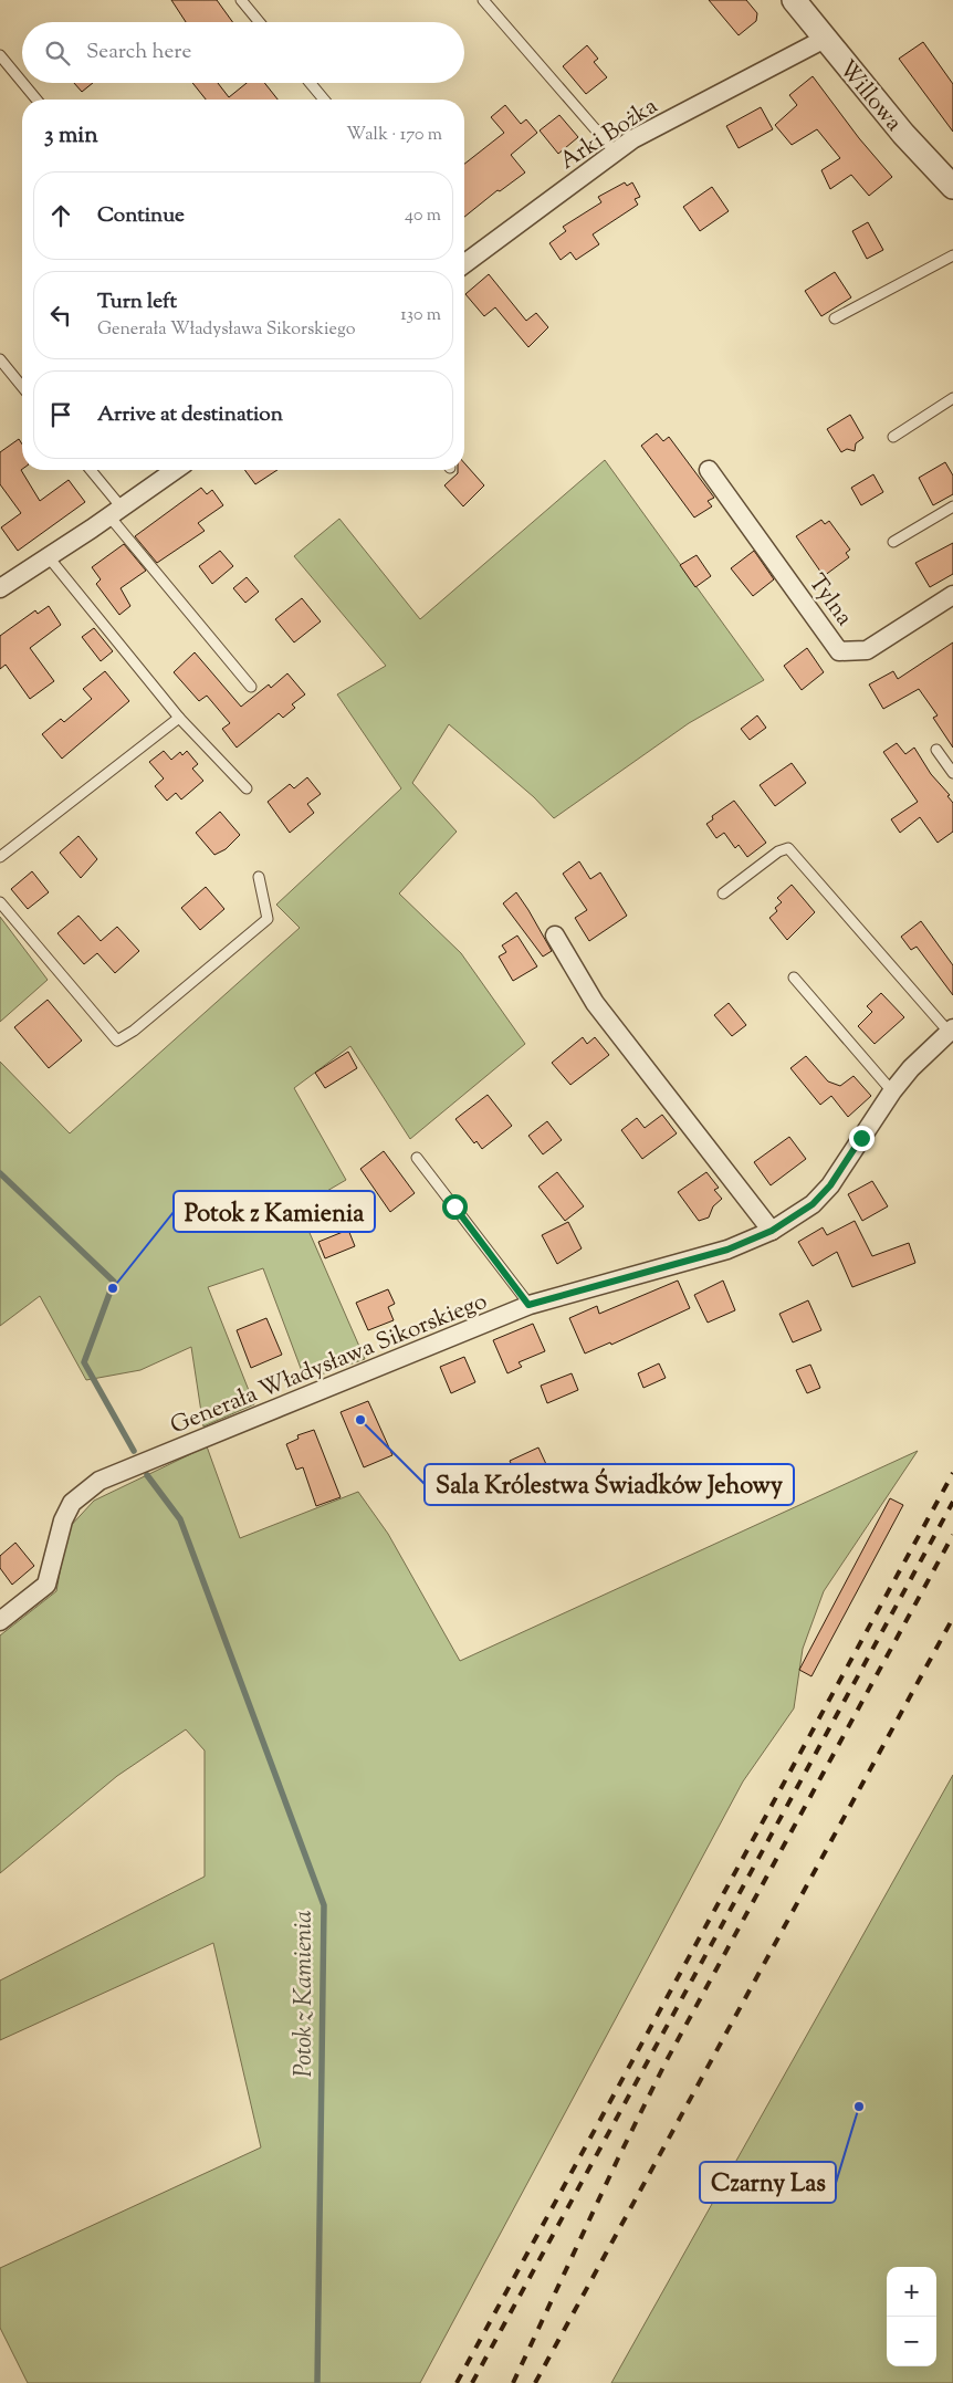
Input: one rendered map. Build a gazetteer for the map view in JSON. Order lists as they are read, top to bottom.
{
  "streets": {
    "street": [
      "Willowa",
      "Arki Bożka",
      "Tylna",
      "Generała Władysława Sikorskiego"
    ]
  },
  "crossings": [
    ["Willowa", "Arki Bożka"]
  ],
  "water": ["Potok z Kamienia"],
  "places": ["Potok z Kamienia", "Sala Królestwa Świadków Jehowy", "Czarny Las"],
  "page": {
    "search": "Search here",
    "heading": ["3 min", "Walk · 170 m"],
    "list": [
      ["Continue", "40 m"],
      ["Turn left", "Generała Władysława Sikorskiego", "130 m"],
      "Arrive at destination"
    ],
    "map_buttons": ["+", "−"]
  }
}
